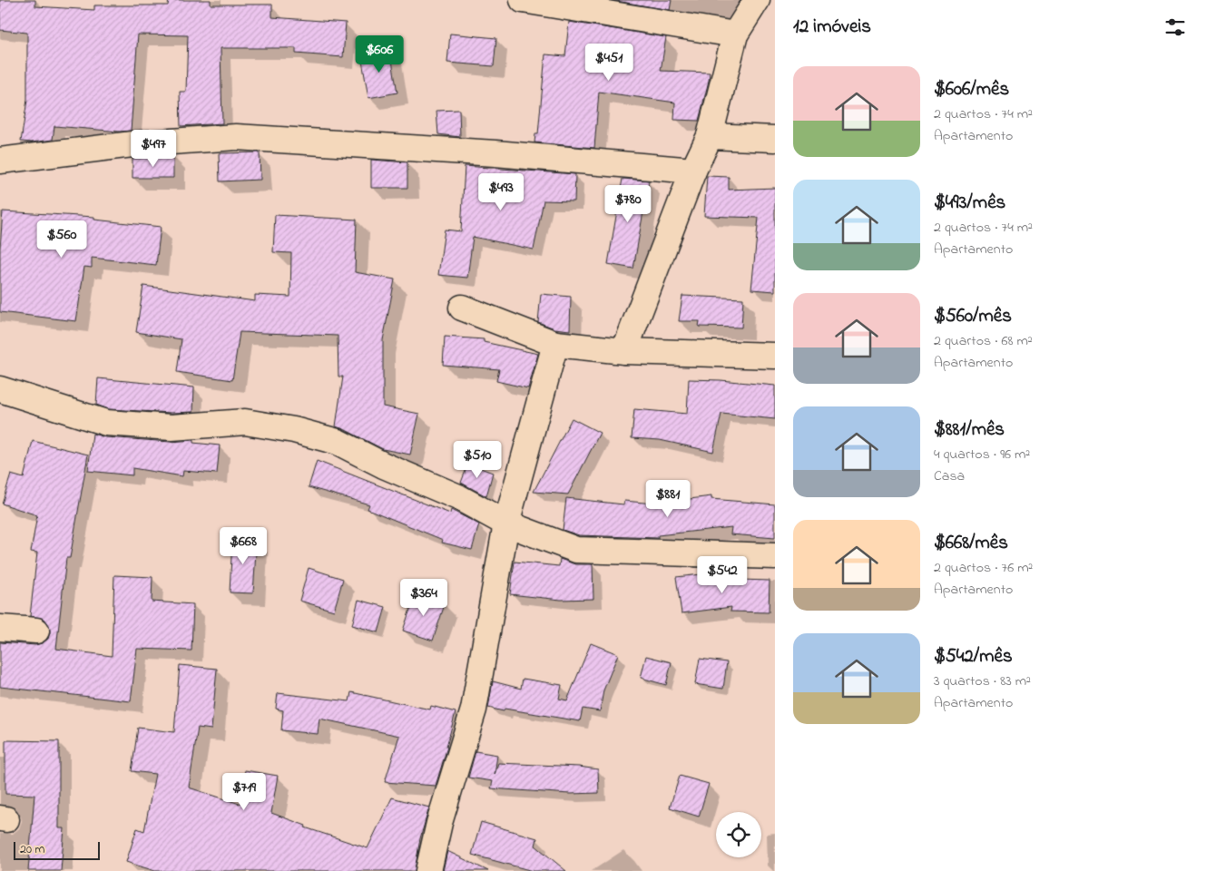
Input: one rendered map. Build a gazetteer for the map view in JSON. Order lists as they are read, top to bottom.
{
  "scale_bar": "20 m",
  "page": {
    "heading": "12 imóveis",
    "price": [
      "$606",
      "$451",
      "$497",
      "$493",
      "$780",
      "$560",
      "$510",
      "$881",
      "$668",
      "$542",
      "$364",
      "$719"
    ],
    "list": [
      {
        "name": "$606/mês",
        "note": "2 quartos · 74 m² · Apartamento"
      },
      {
        "name": "$493/mês",
        "note": "2 quartos · 74 m² · Apartamento"
      },
      {
        "name": "$560/mês",
        "note": "2 quartos · 68 m² · Apartamento"
      },
      {
        "name": "$881/mês",
        "note": "4 quartos · 96 m² · Casa"
      },
      {
        "name": "$668/mês",
        "note": "2 quartos · 76 m² · Apartamento"
      },
      {
        "name": "$542/mês",
        "note": "3 quartos · 83 m² · Apartamento"
      }
    ],
    "scale": "20 m"
  }
}
